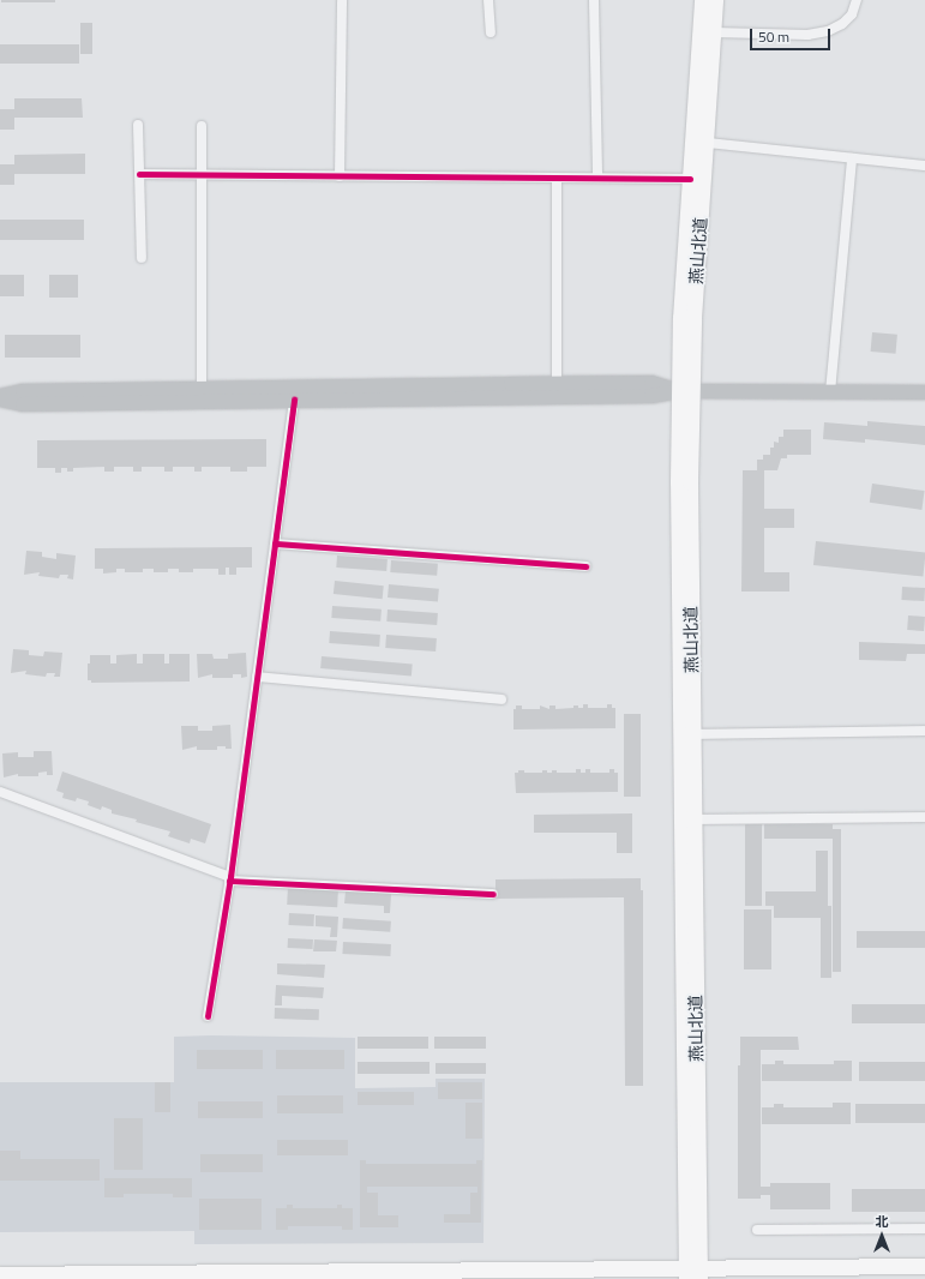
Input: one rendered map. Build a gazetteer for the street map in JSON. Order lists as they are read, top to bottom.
{
  "streets": {
    "main road": ["燕山北道"]
  },
  "scale_bar": "50 m",
  "north": "top"
}
